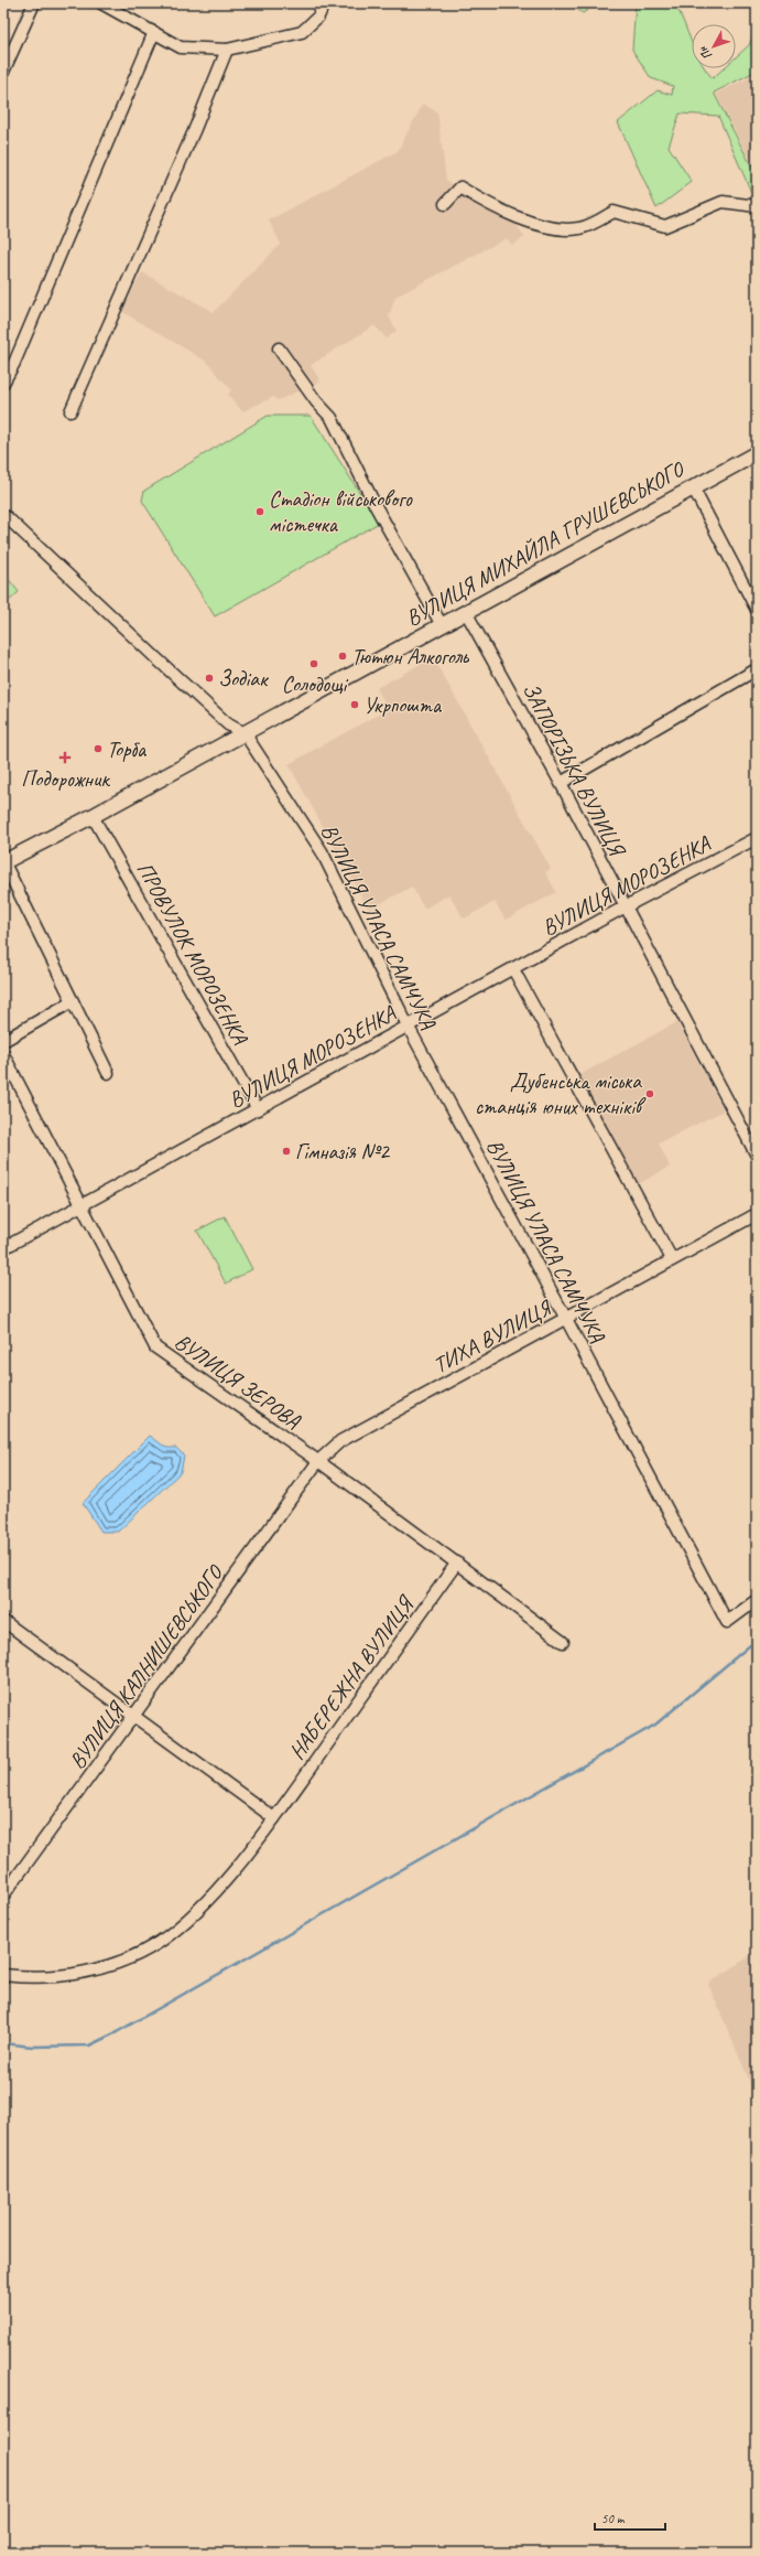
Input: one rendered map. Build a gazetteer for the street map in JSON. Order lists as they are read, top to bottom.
{
  "streets": {
    "main road": ["ВУЛИЦЯ МИХАЙЛА ГРУШЕВСЬКОГО"],
    "street": [
      "ЗАПОРІЗЬКА ВУЛИЦЯ",
      "ВУЛИЦЯ МОРОЗЕНКА",
      "ВУЛИЦЯ УЛАСА САМЧУКА",
      "ПРОВУЛОК МОРОЗЕНКА",
      "ТИХА ВУЛИЦЯ",
      "ВУЛИЦЯ ЗЕРОВА",
      "ВУЛИЦЯ КАЛНИШЕВСЬКОГО",
      "НАБЕРЕЖНА ВУЛИЦЯ"
    ]
  },
  "crossings": [
    ["ВУЛИЦЯ МИХАЙЛА ГРУШЕВСЬКОГО", "ЗАПОРІЗЬКА ВУЛИЦЯ"],
    ["ВУЛИЦЯ МИХАЙЛА ГРУШЕВСЬКОГО", "ВУЛИЦЯ УЛАСА САМЧУКА"],
    ["ВУЛИЦЯ МИХАЙЛА ГРУШЕВСЬКОГО", "ПРОВУЛОК МОРОЗЕНКА"],
    ["ЗАПОРІЗЬКА ВУЛИЦЯ", "ВУЛИЦЯ МОРОЗЕНКА"],
    ["ВУЛИЦЯ МОРОЗЕНКА", "ВУЛИЦЯ УЛАСА САМЧУКА"],
    ["ВУЛИЦЯ МОРОЗЕНКА", "ПРОВУЛОК МОРОЗЕНКА"],
    ["ВУЛИЦЯ МОРОЗЕНКА", "ВУЛИЦЯ ЗЕРОВА"],
    ["ВУЛИЦЯ УЛАСА САМЧУКА", "ТИХА ВУЛИЦЯ"],
    ["ТИХА ВУЛИЦЯ", "ВУЛИЦЯ ЗЕРОВА"],
    ["ТИХА ВУЛИЦЯ", "ВУЛИЦЯ КАЛНИШЕВСЬКОГО"],
    ["ВУЛИЦЯ ЗЕРОВА", "ВУЛИЦЯ КАЛНИШЕВСЬКОГО"],
    ["ВУЛИЦЯ ЗЕРОВА", "НАБЕРЕЖНА ВУЛИЦЯ"]
  ],
  "places": {
    "other": [
      "Стадіон військового містечка",
      "Тютюн Алкоголь",
      "Солодощі",
      "Зодіак",
      "Укрпошта",
      "Торба",
      "Дубенська міська станція юних техніків",
      "Гімназія №2"
    ],
    "health": ["Подорожник"]
  },
  "scale_bar": "50 m",
  "north": "bottom left"
}
